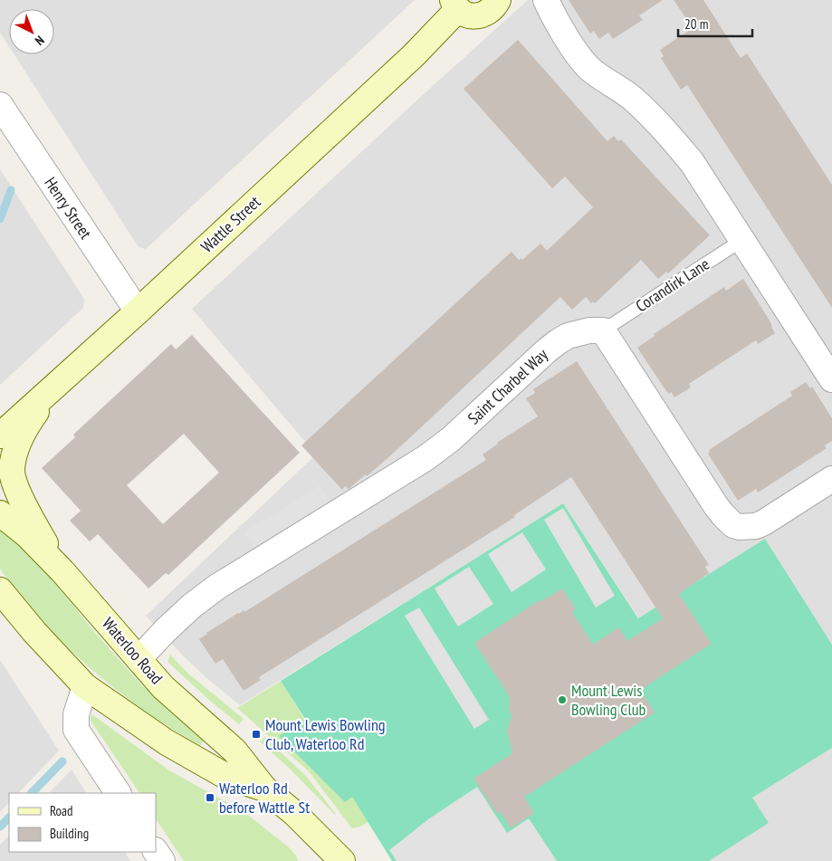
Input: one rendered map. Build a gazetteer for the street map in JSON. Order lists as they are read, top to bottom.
{
  "streets": {
    "main road": ["Wattle Street", "Waterloo Road"],
    "street": ["Henry Street", "Saint Charbel Way"],
    "lane": ["Corandirk Lane"]
  },
  "crossings": [
    ["Henry Street", "Wattle Street"],
    ["Corandirk Lane", "Saint Charbel Way"],
    ["Saint Charbel Way", "Waterloo Road"]
  ],
  "places": {
    "other": ["Mount Lewis Bowling Club"],
    "transit": ["Mount Lewis Bowling Club, Waterloo Rd", "Waterloo Rd before Wattle St"]
  },
  "legend": ["Road", "Building"],
  "scale_bar": "20 m",
  "north": "bottom right"
}
